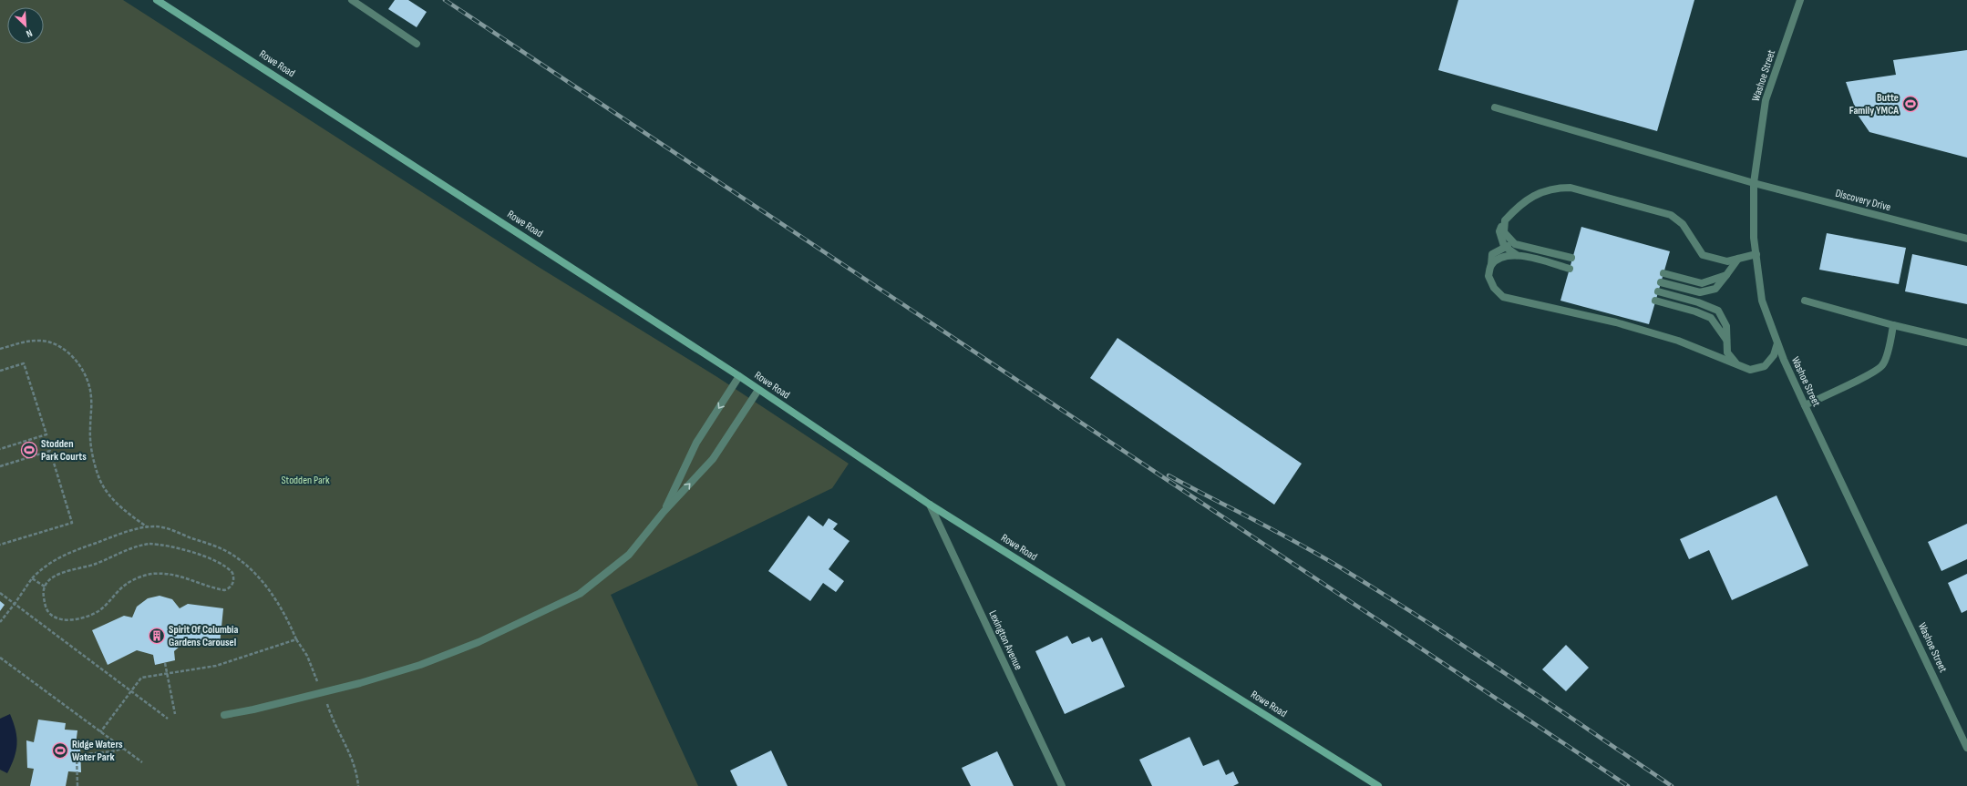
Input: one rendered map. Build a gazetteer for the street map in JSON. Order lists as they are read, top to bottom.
{
  "streets": {
    "main road": ["Rowe Road"],
    "street": ["Washoe Street", "Discovery Drive", "Lexington Avenue"]
  },
  "crossings": [
    ["Rowe Road", "Lexington Avenue"],
    ["Washoe Street", "Discovery Drive"]
  ],
  "parks": ["Stodden Park"],
  "places": {
    "sports": ["Butte Family YMCA", "Stodden Park Courts", "Ridge Waters Water Park"],
    "building": ["Spirit Of Columbia Gardens Carousel"]
  },
  "north": "bottom right"
}
